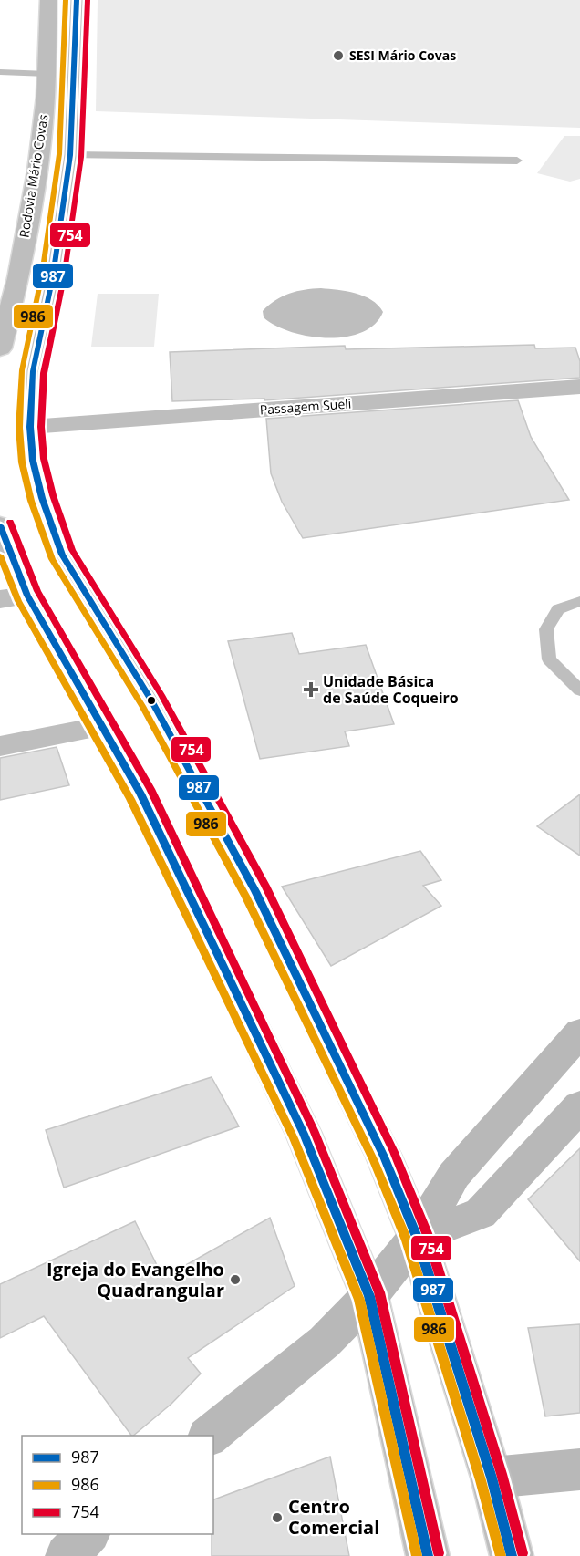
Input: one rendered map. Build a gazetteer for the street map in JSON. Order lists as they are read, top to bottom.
{
  "streets": {
    "main road": ["Rodovia Mário Covas", "Passagem Sueli"]
  },
  "crossings": [
    ["Rodovia Mário Covas", "Passagem Sueli"]
  ],
  "places": {
    "other": ["SESI Mário Covas", "Igreja do Evangelho Quadrangular", "Centro Comercial"],
    "health": ["Unidade Básica de Saúde Coqueiro"]
  },
  "lines": ["transit line 987", "transit line 986", "transit line 754"],
  "legend": ["987", "986", "754"]
}
